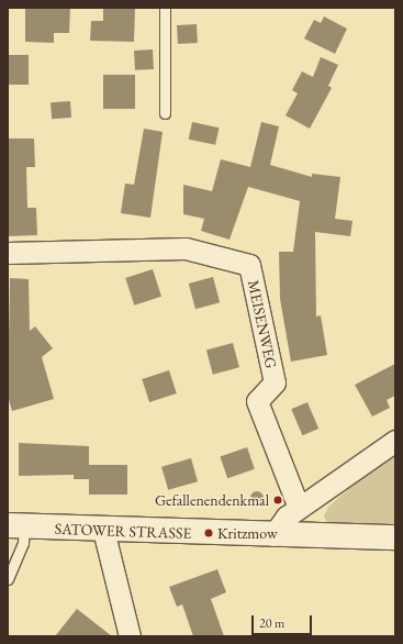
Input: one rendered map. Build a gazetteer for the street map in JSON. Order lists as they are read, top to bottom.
{
  "streets": {
    "main road": ["SATOWER STRASSE"],
    "street": ["MEISENWEG"]
  },
  "places": ["Gefallenendenkmal", "Kritzmow"],
  "scale_bar": "20 m"
}
